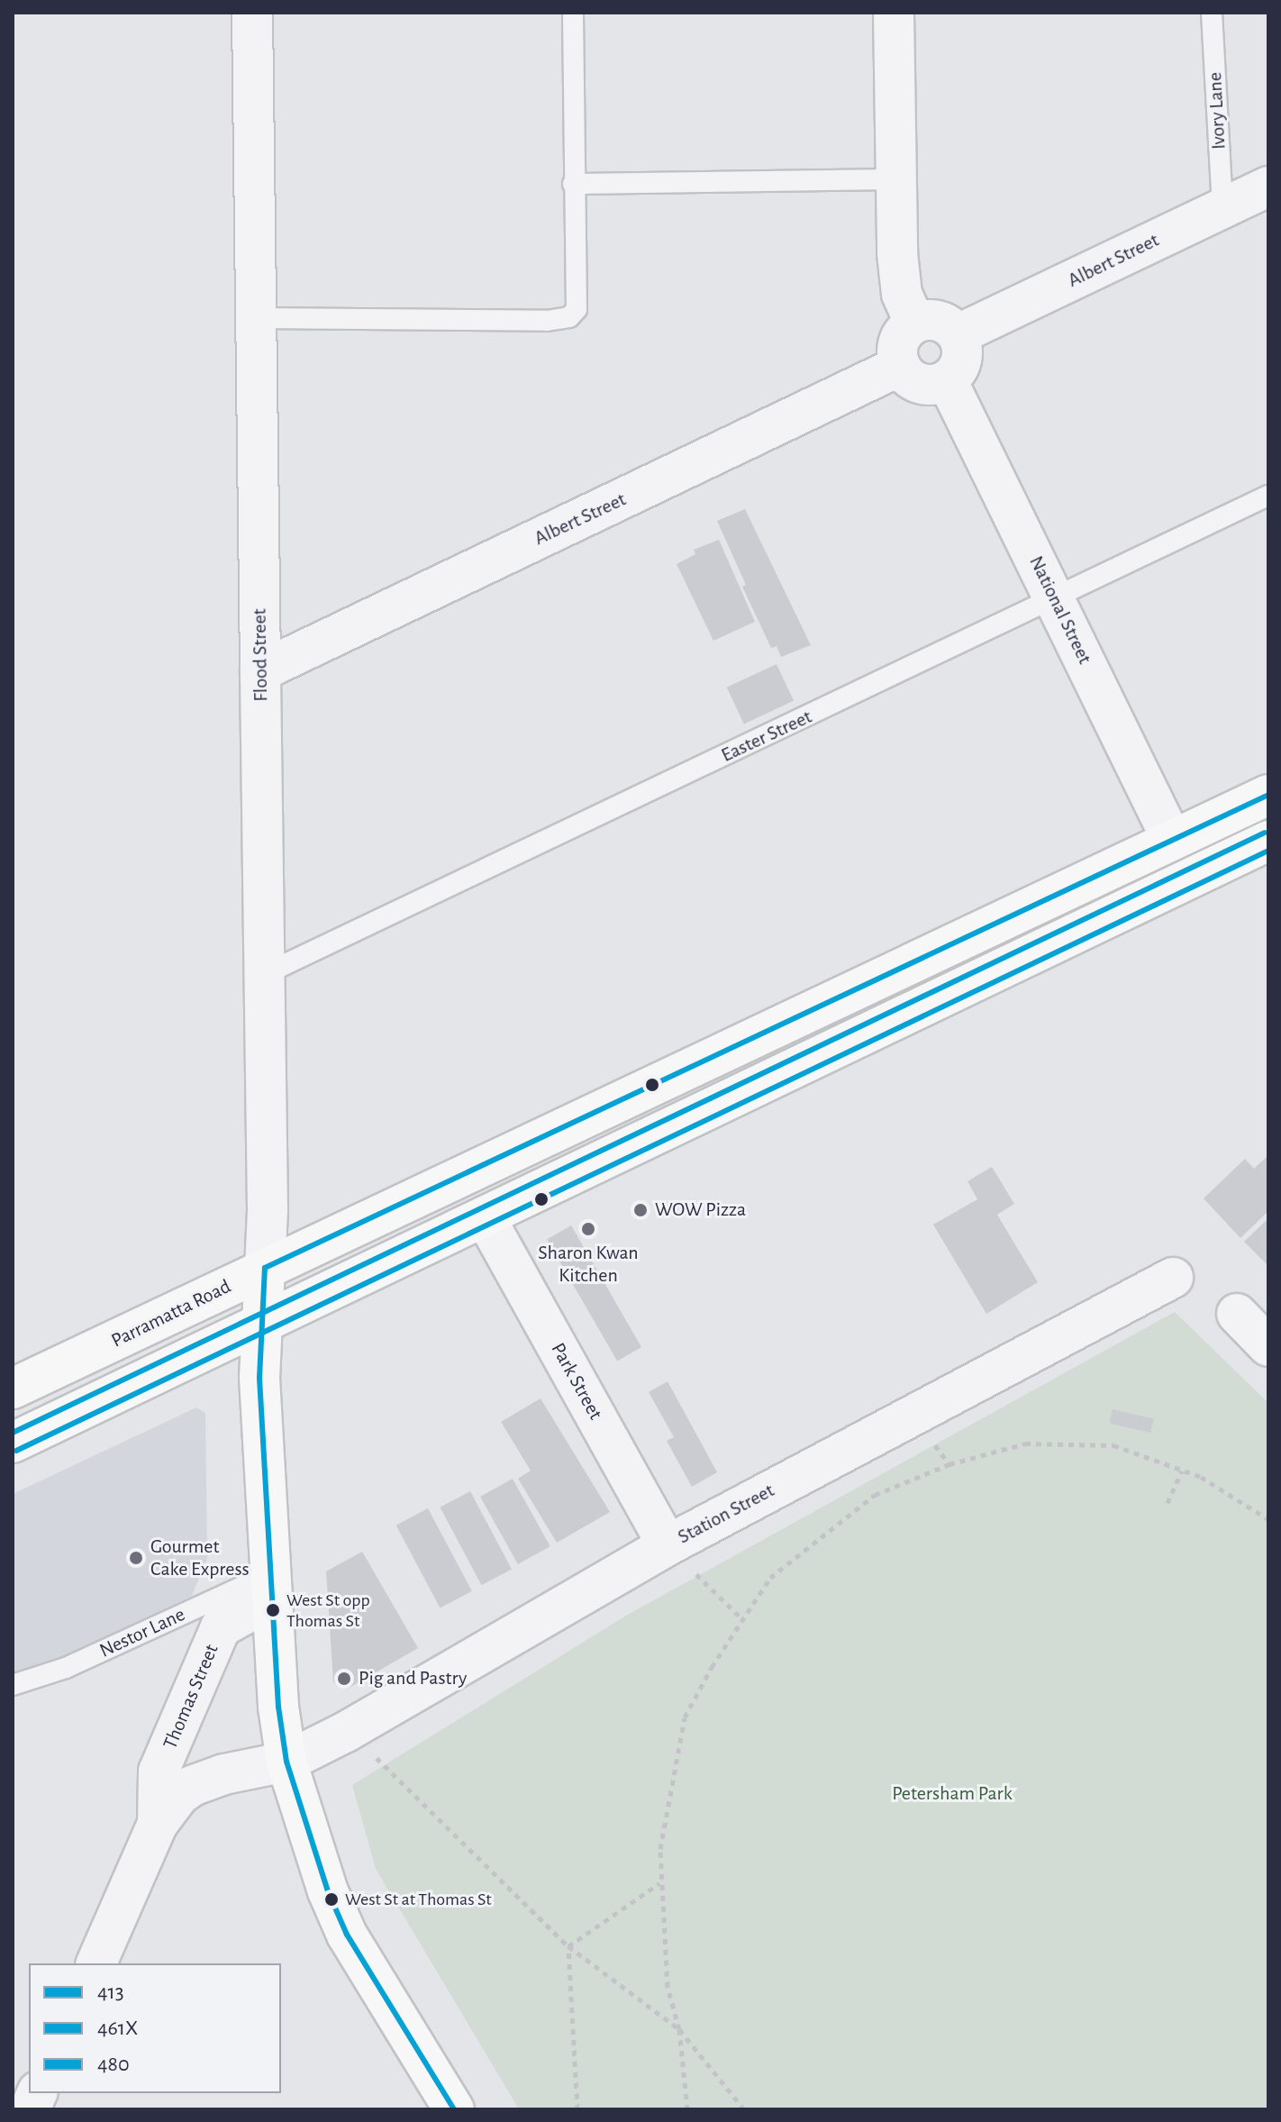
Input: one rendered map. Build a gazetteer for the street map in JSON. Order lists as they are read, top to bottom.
{
  "streets": {
    "main road": ["Parramatta Road"],
    "street": [
      "Albert Street",
      "National Street",
      "Flood Street",
      "Park Street",
      "Station Street",
      "Thomas Street"
    ],
    "lane": ["Ivory Lane", "Easter Street", "Nestor Lane"]
  },
  "crossings": [
    ["Ivory Lane", "Albert Street"],
    ["Albert Street", "National Street"],
    ["Albert Street", "Flood Street"],
    ["National Street", "Easter Street"],
    ["National Street", "Parramatta Road"],
    ["Flood Street", "Easter Street"],
    ["Flood Street", "Parramatta Road"],
    ["Parramatta Road", "Park Street"],
    ["Park Street", "Station Street"],
    ["Station Street", "Thomas Street"],
    ["Nestor Lane", "Thomas Street"]
  ],
  "parks": ["Petersham Park"],
  "places": [
    "WOW Pizza",
    "Sharon Kwan Kitchen",
    "Gourmet Cake Express",
    "West St opp Thomas St",
    "Pig and Pastry",
    "West St at Thomas St"
  ],
  "lines": ["transit line 413", "transit line 480", "transit line 461X"],
  "legend": ["413", "461X", "480"]
}
